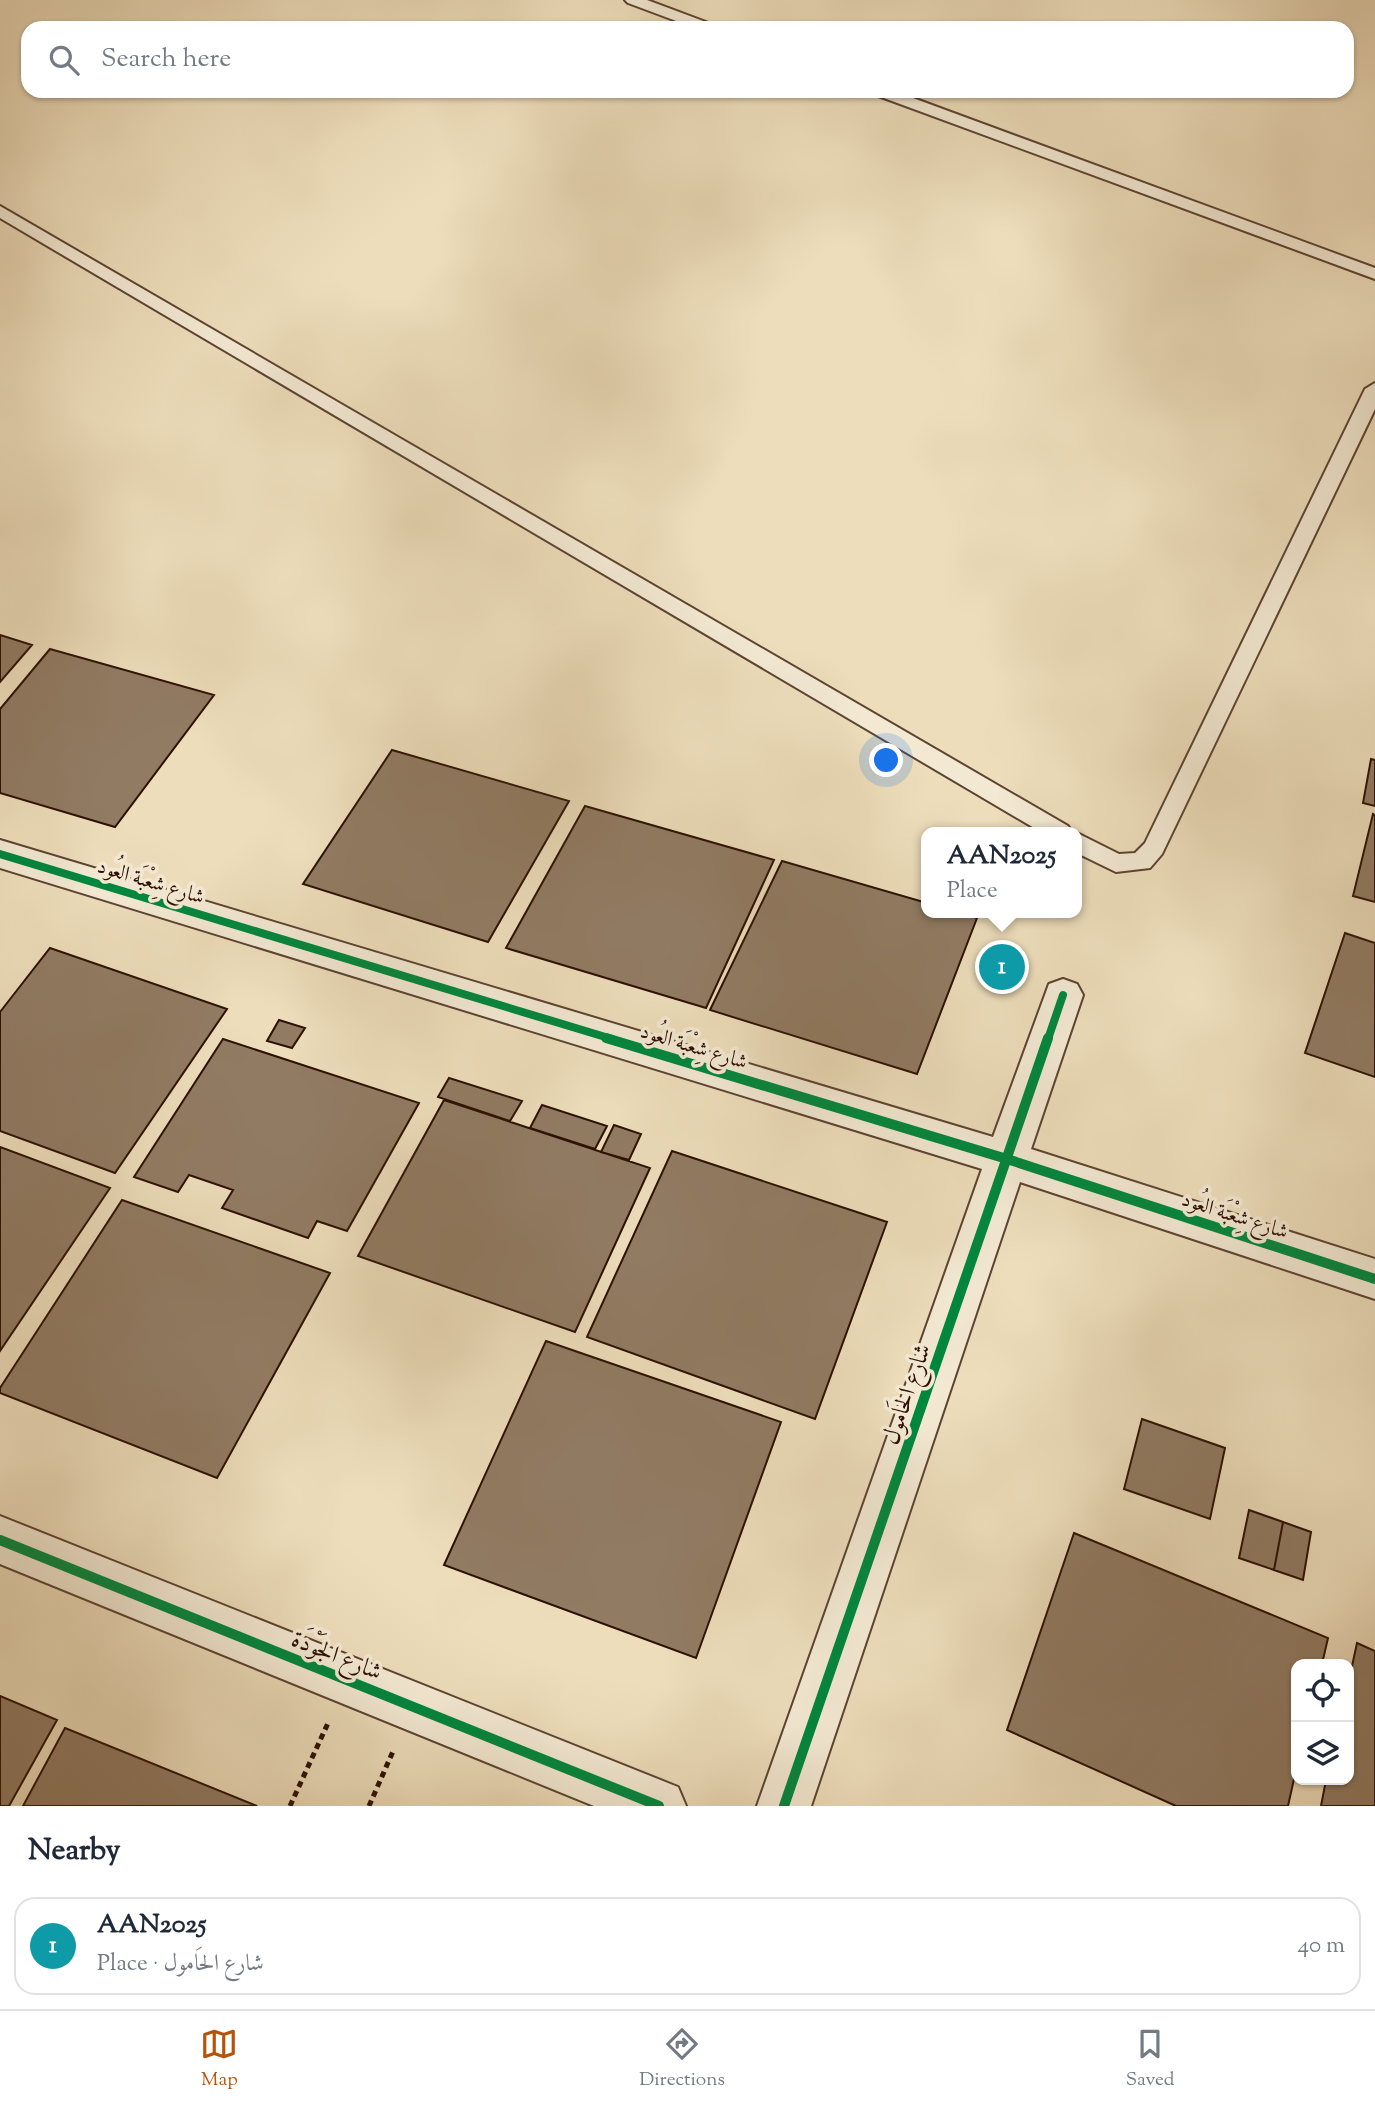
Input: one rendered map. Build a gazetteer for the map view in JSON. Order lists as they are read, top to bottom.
{
  "streets": {
    "street": ["شارع شِعْبَة العُود", "شارع الحَامول", "شارع الجَوْدَة"]
  },
  "crossings": [
    ["شارع شِعْبَة العُود", "شارع الحَامول"]
  ],
  "page": {
    "search": "Search here",
    "popup": ["AAN2025", "Place"],
    "pins": "1",
    "heading": "Nearby",
    "list": [
      {
        "mark": "1",
        "name": "AAN2025",
        "note": "Place · شارع الحَامول",
        "value": "40 m"
      }
    ],
    "nav": ["Map", "Directions", "Saved"]
  }
}
